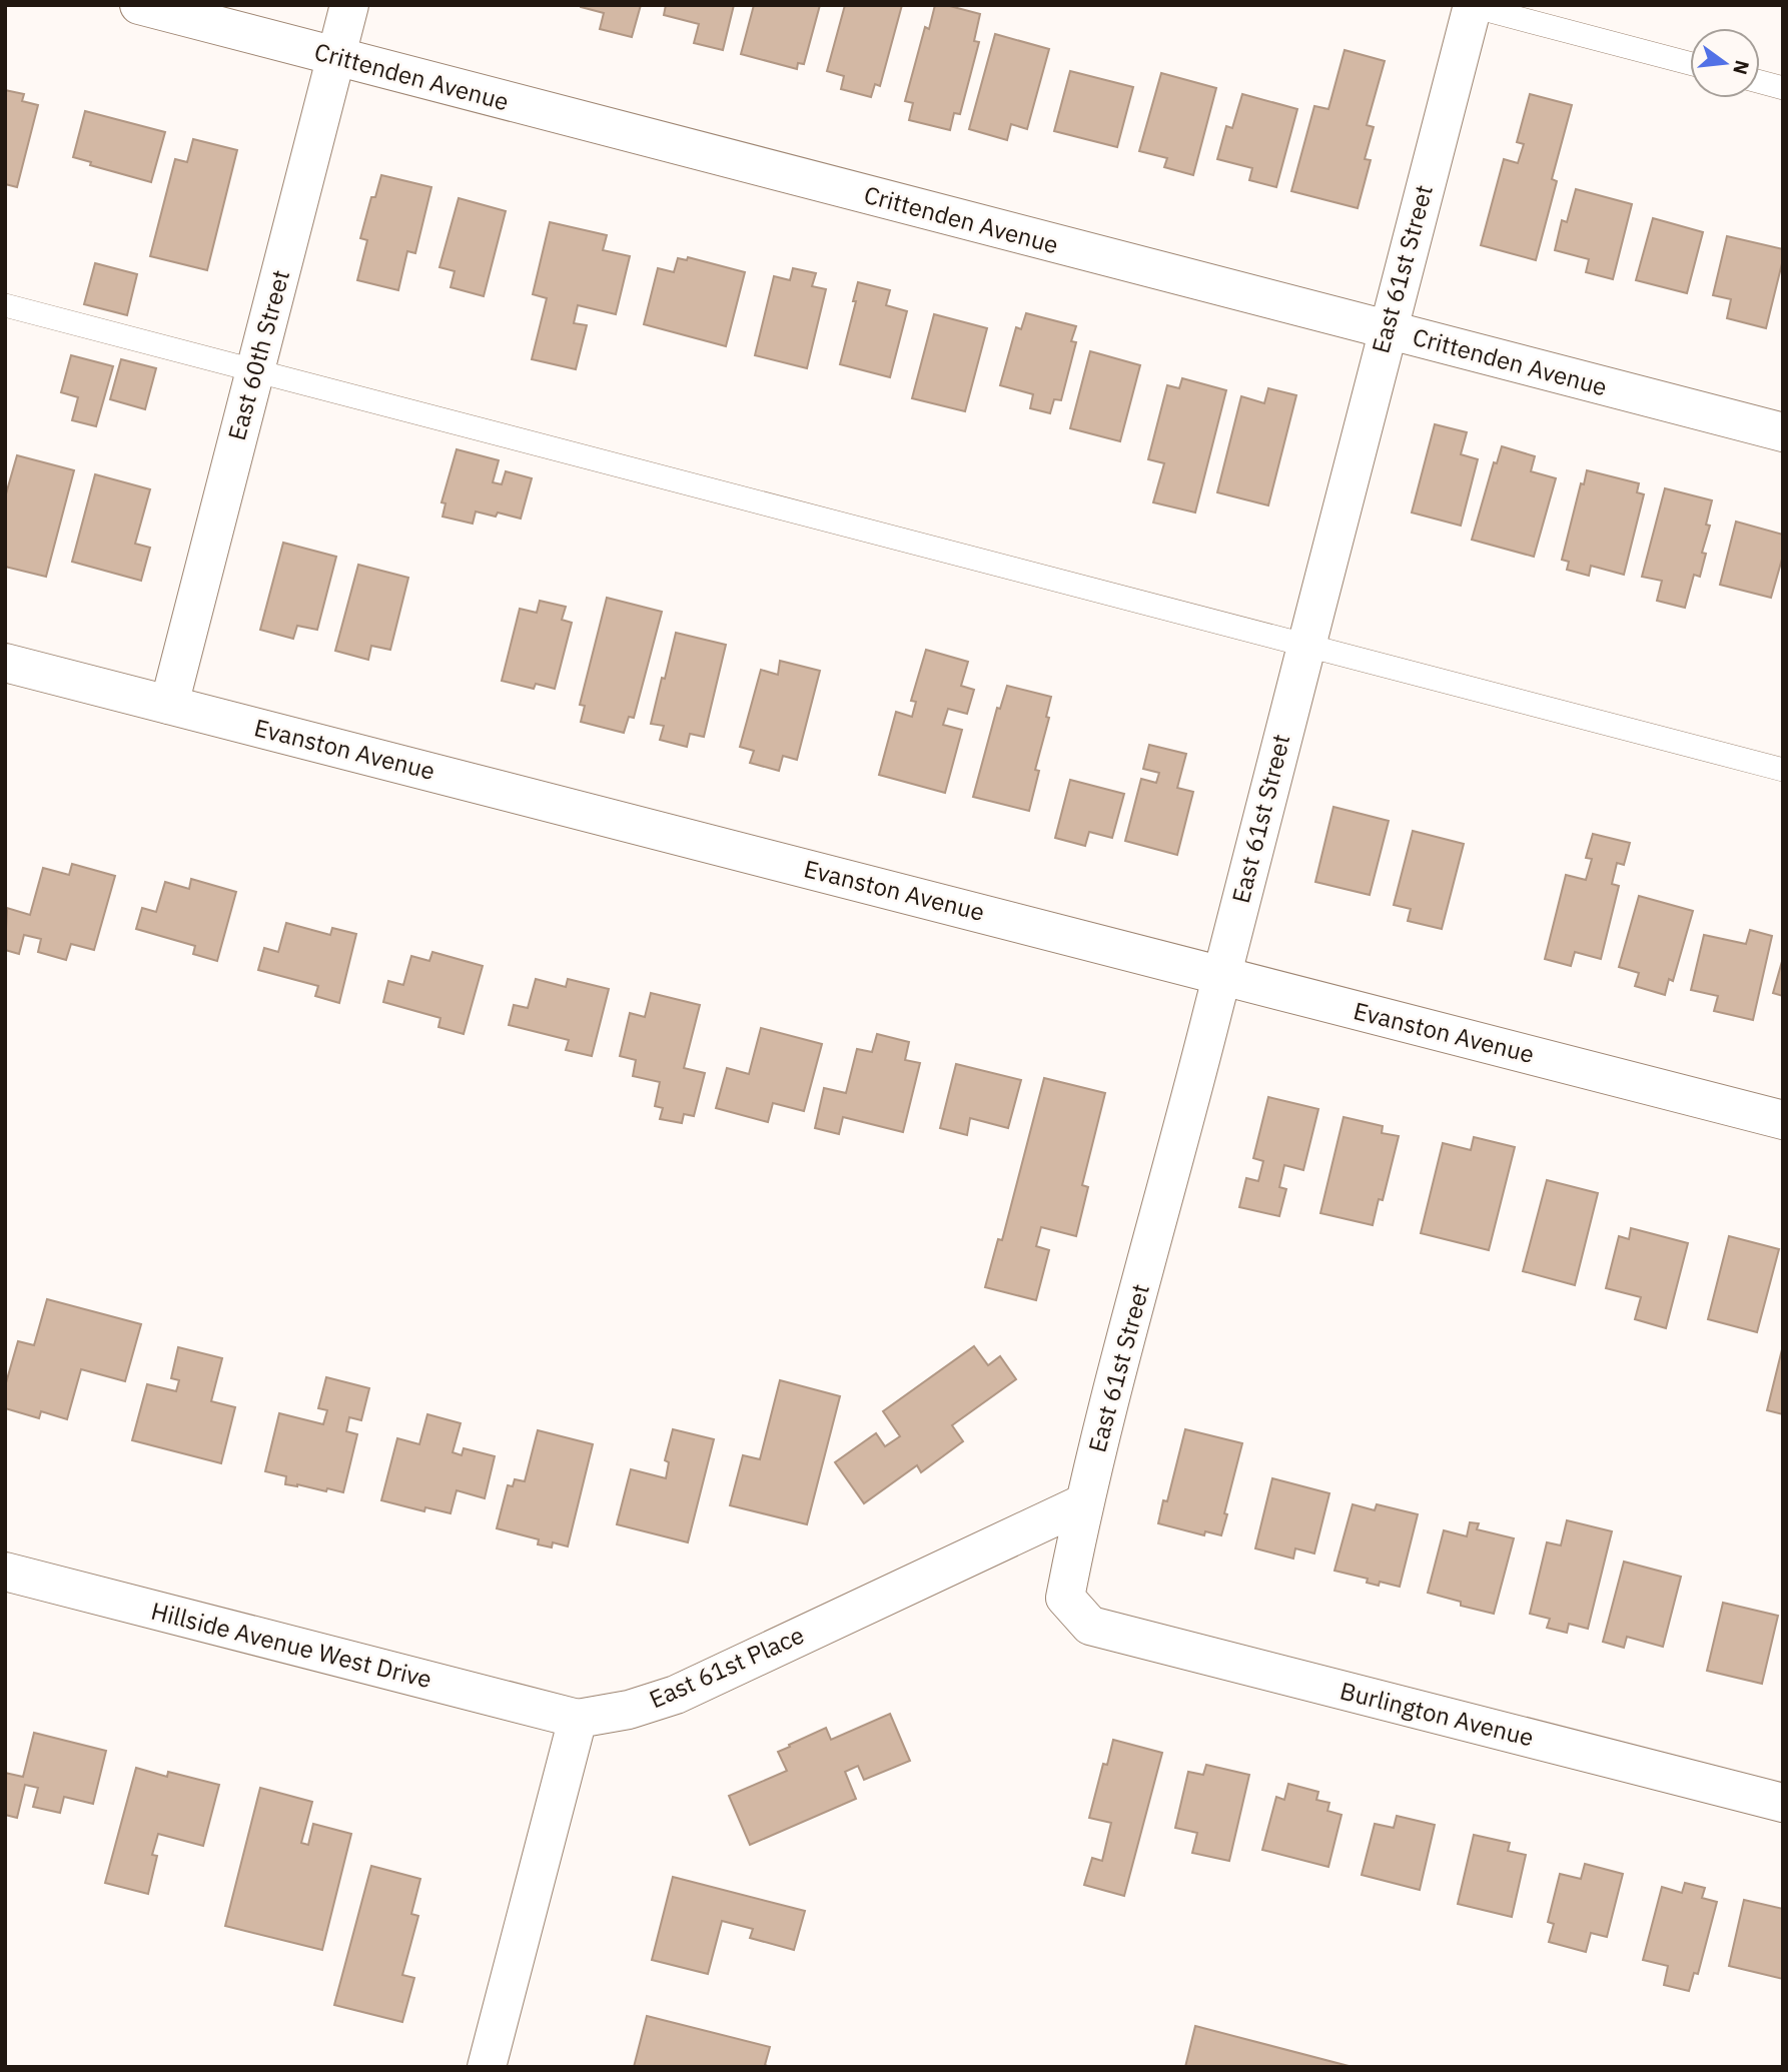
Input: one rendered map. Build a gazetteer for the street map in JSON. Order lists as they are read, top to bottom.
{
  "streets": {
    "street": [
      "Crittenden Avenue",
      "East 61st Street",
      "East 60th Street",
      "Evanston Avenue",
      "Hillside Avenue West Drive",
      "East 61st Place",
      "Burlington Avenue"
    ]
  },
  "crossings": [
    ["Crittenden Avenue", "East 61st Street"],
    ["Crittenden Avenue", "East 60th Street"],
    ["East 61st Street", "Evanston Avenue"],
    ["East 61st Street", "East 61st Place"],
    ["East 61st Street", "Burlington Avenue"],
    ["East 60th Street", "Evanston Avenue"],
    ["Hillside Avenue West Drive", "East 61st Place"]
  ],
  "north": "right"
}
